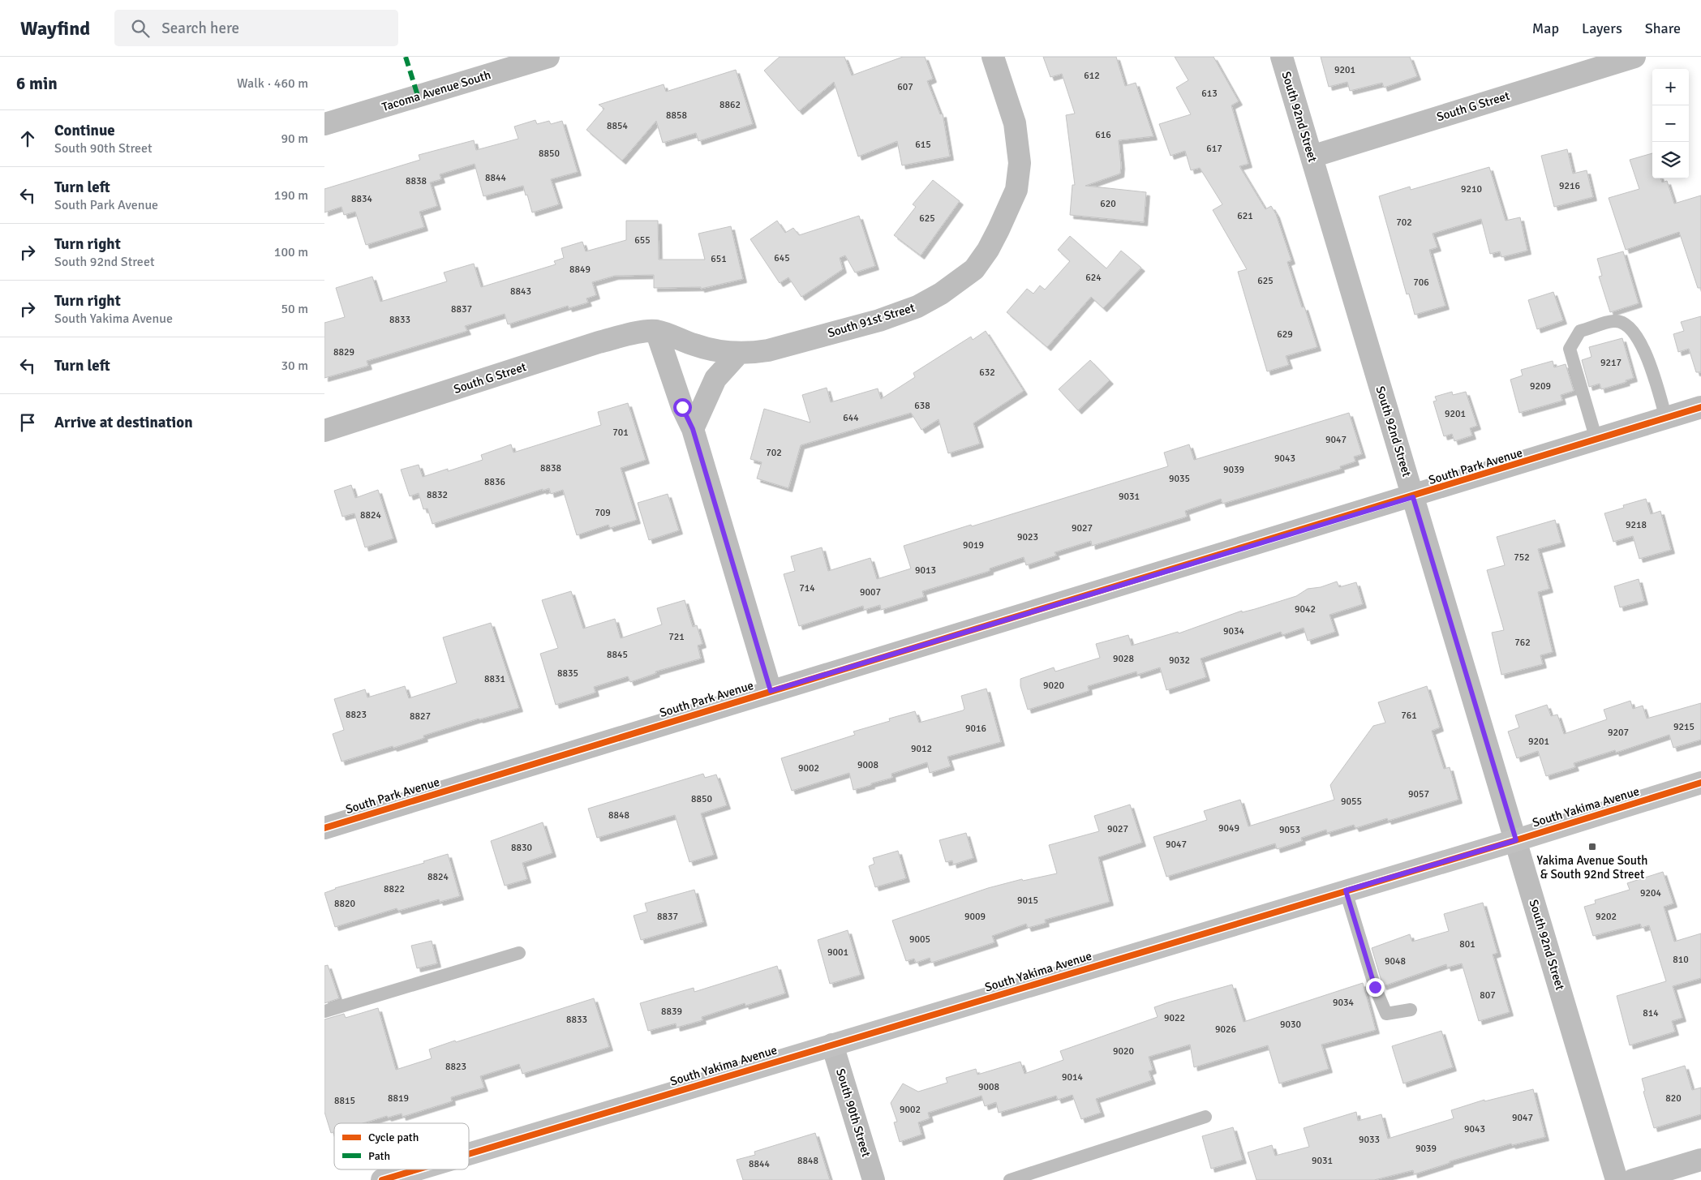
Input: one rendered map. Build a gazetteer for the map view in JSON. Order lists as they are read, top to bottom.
{
  "streets": {
    "main road": ["South Yakima Avenue"],
    "street": [
      "Tacoma Avenue South",
      "South G Street",
      "South 92nd Street",
      "South 91st Street",
      "South Park Avenue",
      "South 90th Street"
    ]
  },
  "crossings": [
    ["South G Street", "South 92nd Street"],
    ["South G Street", "South 91st Street"],
    ["South 92nd Street", "South Park Avenue"],
    ["South 92nd Street", "South Yakima Avenue"],
    ["South Yakima Avenue", "South 90th Street"]
  ],
  "places": {
    "transit": ["Yakima Avenue South & South 92nd Street"]
  },
  "house_numbers": [
    "9201",
    "612",
    "607",
    "613",
    "8862",
    "8858",
    "8854",
    "616",
    "615",
    "617",
    "8850",
    "8844",
    "8838",
    "9216",
    "9210",
    "8834",
    "620",
    "621",
    "625",
    "702",
    "655",
    "645",
    "651",
    "8849",
    "624",
    "625",
    "706",
    "8843",
    "8837",
    "8833",
    "629",
    "8829",
    "9217",
    "632",
    "9209",
    "638",
    "9201",
    "644",
    "701",
    "9047",
    "702",
    "9043",
    "8838",
    "9039",
    "9035",
    "8836",
    "8832",
    "9031",
    "709",
    "8824",
    "9218",
    "9027",
    "9023",
    "9019",
    "752",
    "9013",
    "714",
    "9007",
    "9042",
    "9034",
    "721",
    "762",
    "8845",
    "9028",
    "9032",
    "8835",
    "8831",
    "9020",
    "8823",
    "761",
    "8827",
    "9215",
    "9016",
    "9207",
    "9201",
    "9012",
    "9008",
    "9002",
    "9057",
    "8850",
    "9055",
    "8848",
    "9049",
    "9027",
    "9053",
    "9047",
    "8830",
    "8824",
    "8822",
    "9204",
    "9015",
    "8820",
    "8837",
    "9009",
    "9202",
    "9005",
    "801",
    "9001",
    "810",
    "9048",
    "807",
    "9034",
    "8839",
    "814",
    "9022",
    "8833",
    "9030",
    "9026",
    "9020",
    "8823",
    "9014",
    "9008",
    "8819",
    "820",
    "8815",
    "9002",
    "9047",
    "9043",
    "9033",
    "9039",
    "8848",
    "9031",
    "8844"
  ],
  "legend": ["Cycle path", "Path"],
  "page": {
    "header": "Wayfind",
    "search": "Search here",
    "nav": ["Map", "Layers", "Share"],
    "heading": ["6 min", "Walk · 460 m"],
    "map_buttons": ["+", "−"],
    "list": [
      ["Continue", "South 90th Street", "90 m"],
      ["Turn left", "South Park Avenue", "190 m"],
      ["Turn right", "South 92nd Street", "100 m"],
      ["Turn right", "South Yakima Avenue", "50 m"],
      ["Turn left", "30 m"],
      "Arrive at destination"
    ]
  }
}
